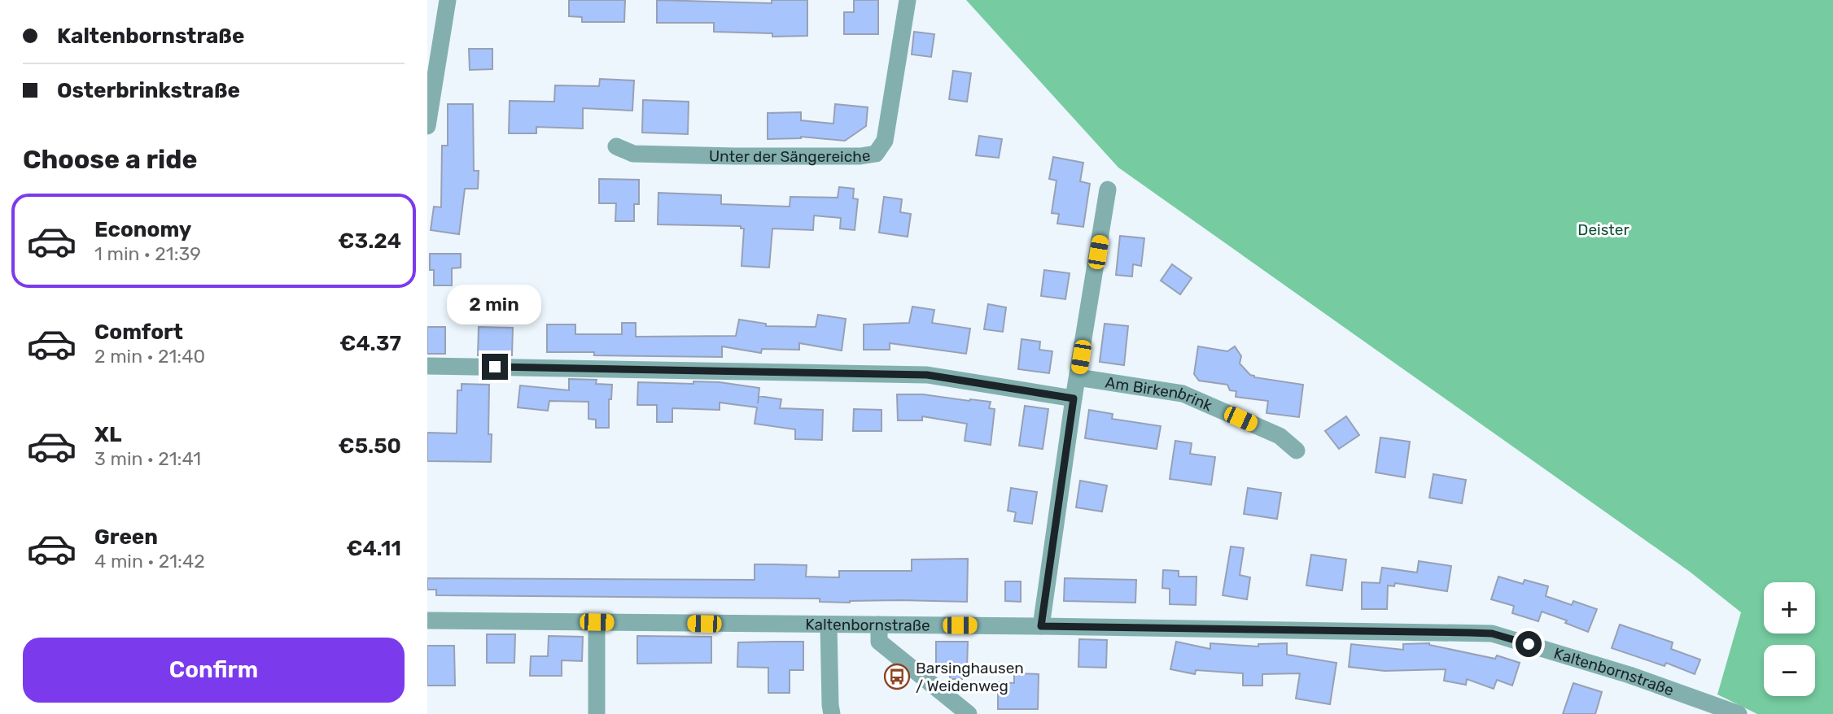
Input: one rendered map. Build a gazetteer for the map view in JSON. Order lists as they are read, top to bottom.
{
  "streets": {
    "street": ["Unter der Sängereiche", "Am Birkenbrink", "Kaltenbornstraße"]
  },
  "parks": ["Deister"],
  "places": {
    "bus stop": ["Barsinghausen / Weidenweg"]
  },
  "page": {
    "banner": ["Kaltenbornstraße", "Osterbrinkstraße"],
    "heading": "Choose a ride",
    "list": [
      {
        "name": "Economy",
        "note": "1 min · 21:39",
        "value": "€3.24"
      },
      {
        "name": "Comfort",
        "note": "2 min · 21:40",
        "value": "€4.37"
      },
      {
        "name": "XL",
        "note": "3 min · 21:41",
        "value": "€5.50"
      },
      {
        "name": "Green",
        "note": "4 min · 21:42",
        "value": "€4.11"
      }
    ],
    "bubble": "2 min",
    "map_buttons": ["+", "−"],
    "buttons": "Confirm"
  }
}
